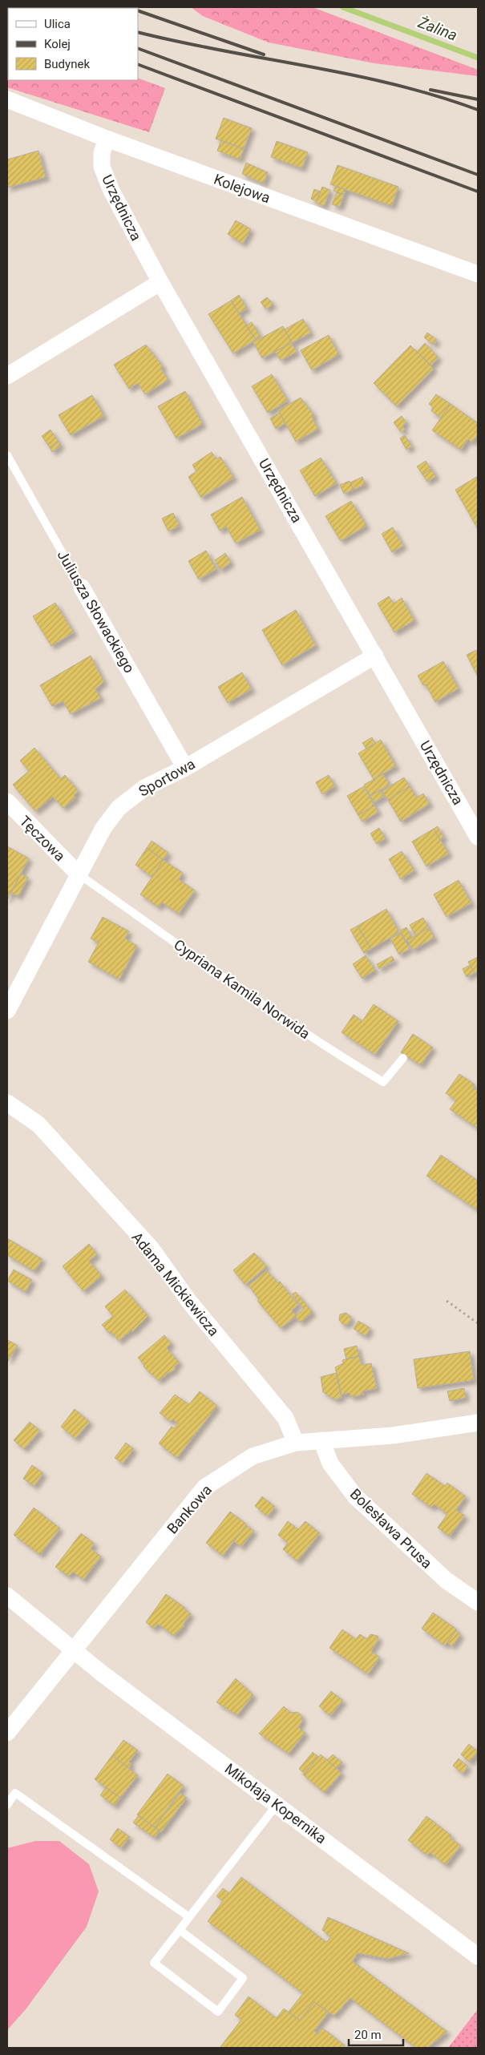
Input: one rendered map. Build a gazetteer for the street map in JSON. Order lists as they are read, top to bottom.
{
  "streets": {
    "street": [
      "Kolejowa",
      "Urzędnicza",
      "Juliusza Słowackiego",
      "Sportowa",
      "Tęczowa",
      "Adama Mickiewicza",
      "Bankowa",
      "Bolesława Prusa",
      "Mikołaja Kopernika"
    ],
    "lane": ["Cypriana Kamila Norwida"]
  },
  "crossings": [
    ["Kolejowa", "Urzędnicza"],
    ["Urzędnicza", "Sportowa"],
    ["Juliusza Słowackiego", "Sportowa"],
    ["Sportowa", "Tęczowa"],
    ["Sportowa", "Cypriana Kamila Norwida"],
    ["Tęczowa", "Cypriana Kamila Norwida"],
    ["Adama Mickiewicza", "Bankowa"],
    ["Bankowa", "Bolesława Prusa"],
    ["Bankowa", "Mikołaja Kopernika"]
  ],
  "water": ["Żalina"],
  "legend": ["Ulica", "Kolej", "Budynek"],
  "scale_bar": "20 m"
}
